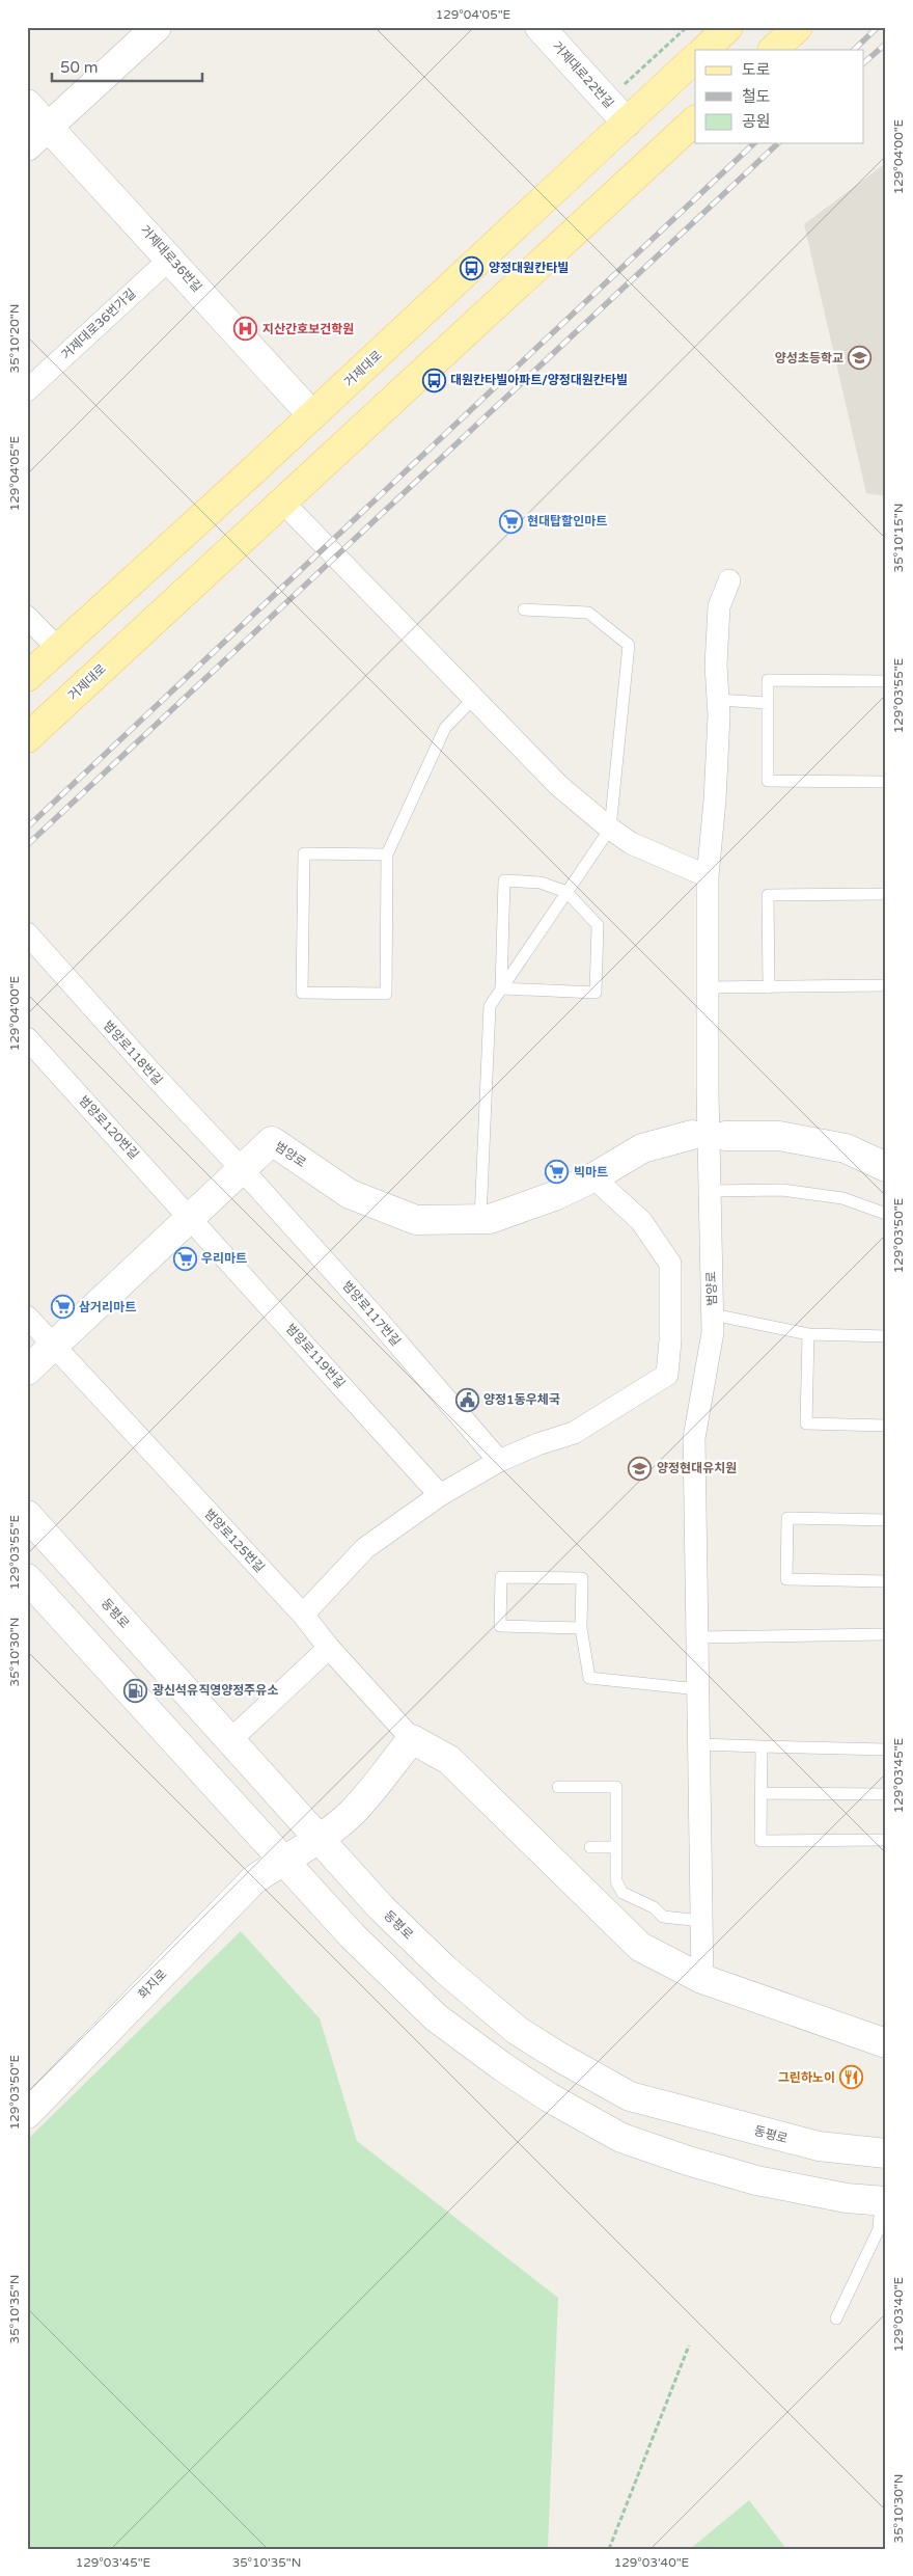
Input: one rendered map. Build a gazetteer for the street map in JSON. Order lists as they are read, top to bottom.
{
  "streets": {
    "main road": ["거제대로"],
    "street": [
      "거제대로22번길",
      "거제대로36번길",
      "거제대로36번가길",
      "범양로118번길",
      "범양로120번길",
      "범양로",
      "범양로117번길",
      "범양로119번길",
      "범양로125번길",
      "동평로",
      "화지로"
    ]
  },
  "crossings": [
    ["거제대로22번길", "거제대로"],
    ["거제대로36번길", "거제대로36번가길"],
    ["거제대로36번길", "거제대로"],
    ["범양로118번길", "범양로"],
    ["범양로118번길", "범양로117번길"],
    ["범양로120번길", "범양로"],
    ["범양로120번길", "범양로119번길"],
    ["범양로", "범양로117번길"],
    ["범양로", "범양로119번길"],
    ["범양로", "범양로125번길"],
    ["범양로125번길", "화지로"],
    ["동평로", "화지로"]
  ],
  "places": {
    "bus stop": ["양정대원칸타빌", "대원칸타빌아파트/양정대원칸타빌"],
    "hospital": ["지산간호보건학원"],
    "school or university": ["양성초등학교", "양정현대유치원"],
    "supermarket": [
      "현대탑할인마트",
      "빅마트",
      "우리마트",
      "삼거리마트"
    ],
    "public building": ["양정1동우체국"],
    "fuel station": ["광신석유직영양정주유소"],
    "restaurant": ["그린하노이"]
  },
  "legend": ["도로", "철도", "공원"],
  "scale_bar": "50 m",
  "coordinates": [
    "129°04'05\"E",
    "129°04'00\"E",
    "35°10'20\"N",
    "35°10'15\"N",
    "129°03'55\"E",
    "129°03'50\"E",
    "35°10'30\"N",
    "129°03'45\"E",
    "35°10'35\"N",
    "129°03'40\"E"
  ]
}
